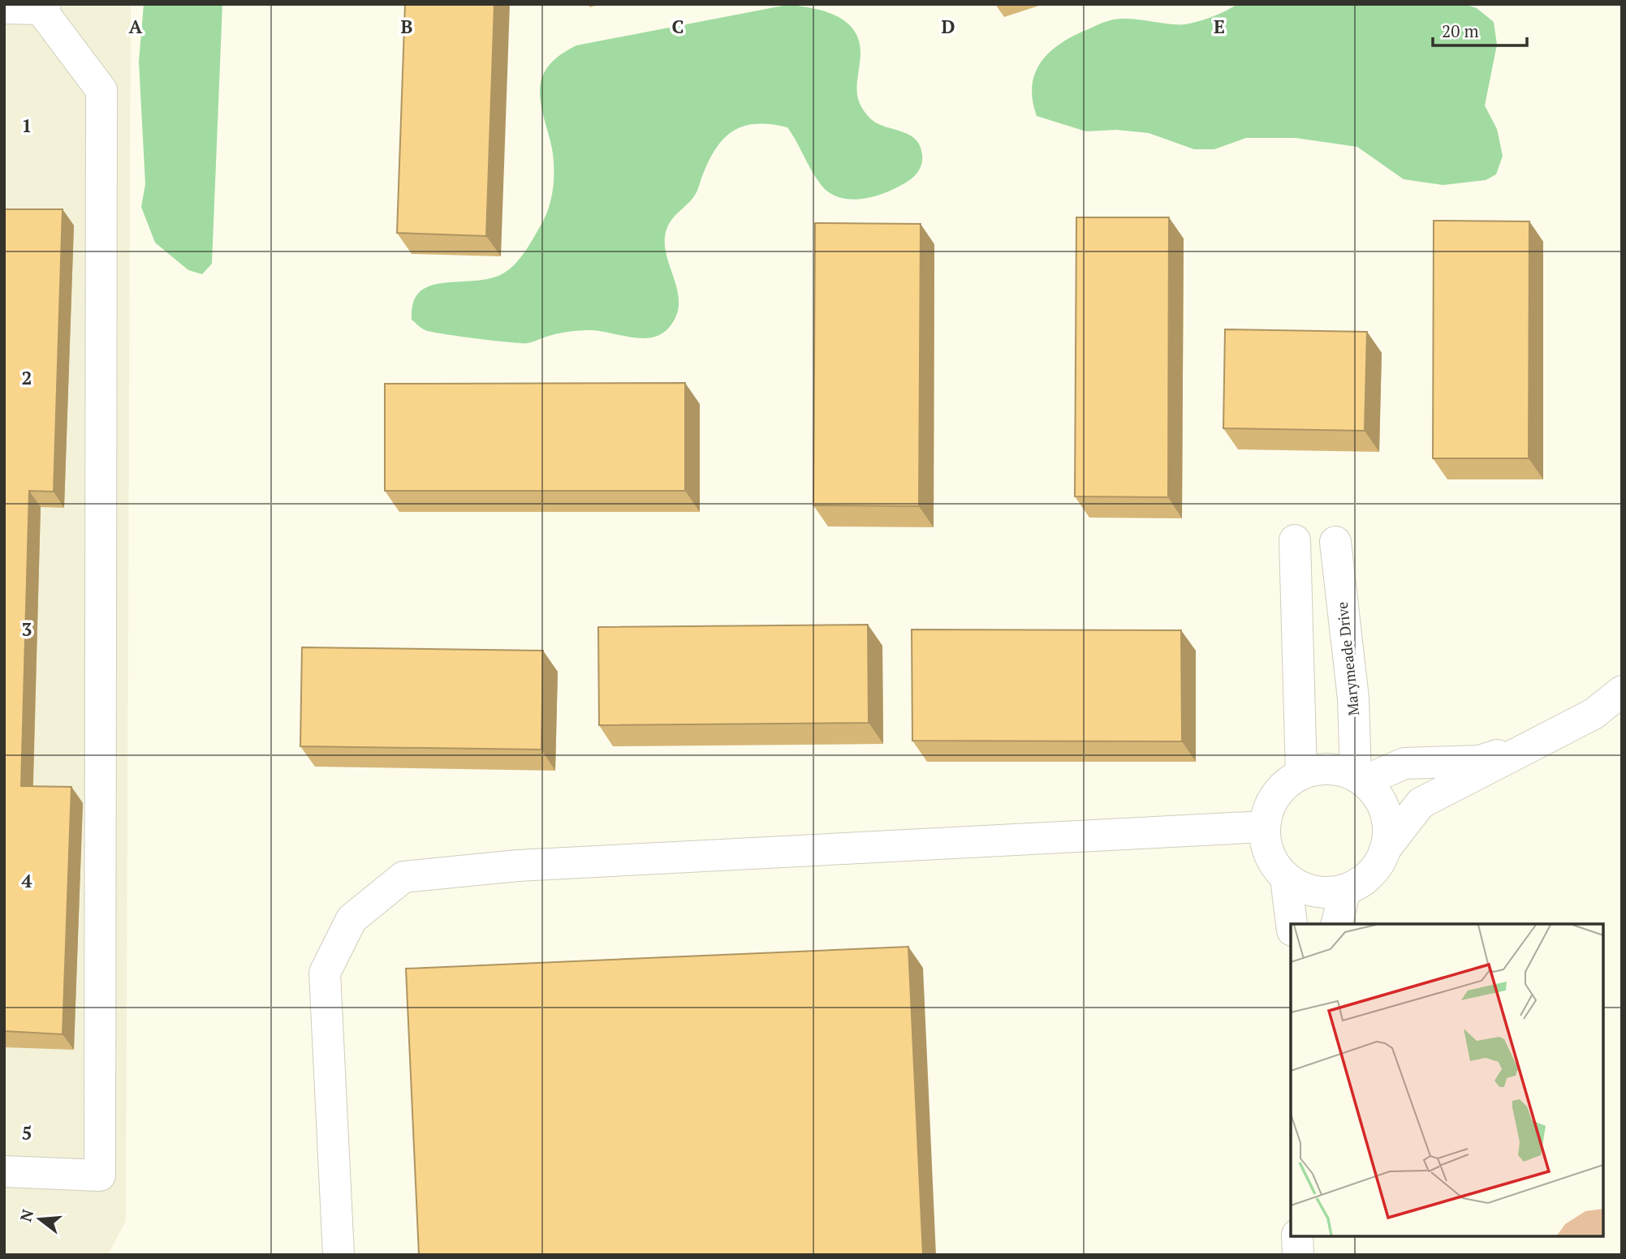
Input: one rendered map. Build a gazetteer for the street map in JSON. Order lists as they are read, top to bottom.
{
  "streets": {
    "street": ["Marymeade Drive"]
  },
  "scale_bar": "20 m",
  "north": "left",
  "grid": {
    "columns": [
      "A",
      "B",
      "C",
      "D",
      "E"
    ],
    "rows": [
      "1",
      "2",
      "3",
      "4",
      "5"
    ]
  }
}
